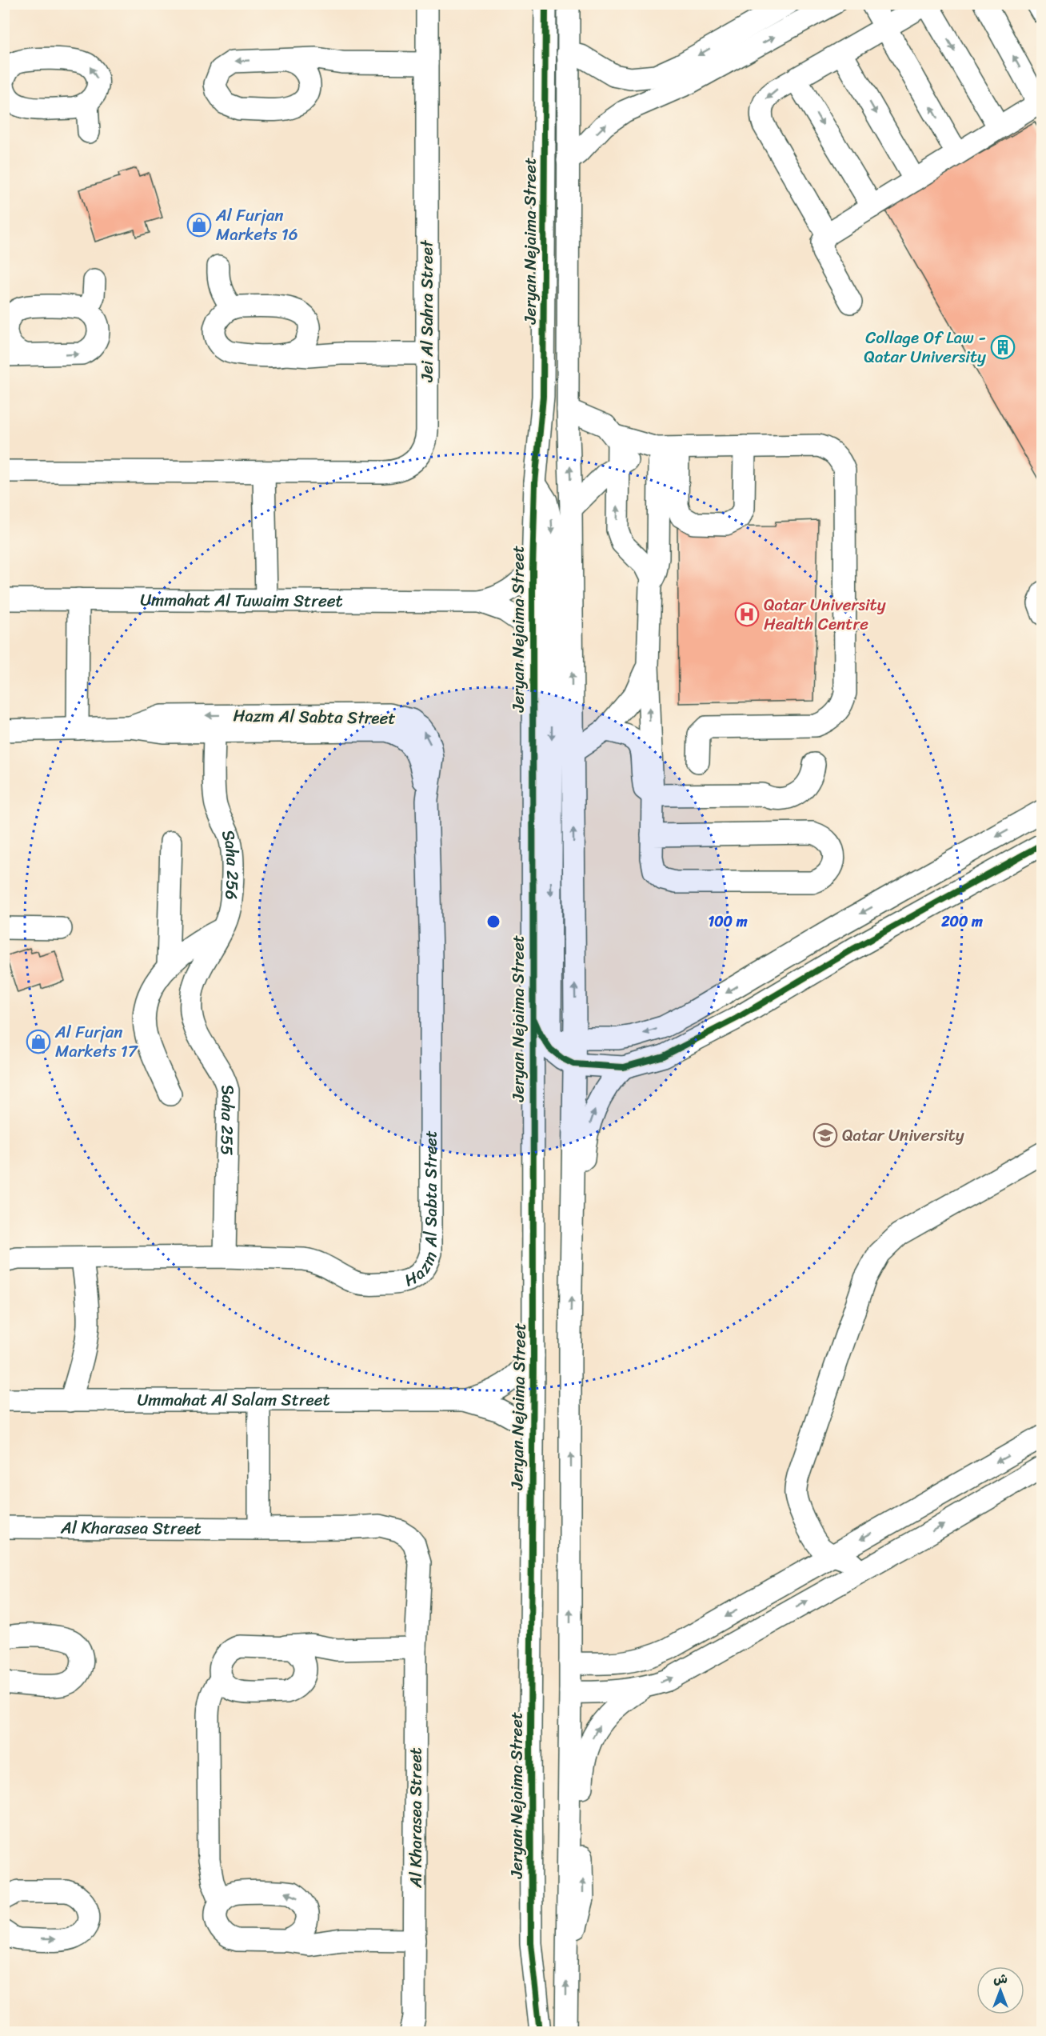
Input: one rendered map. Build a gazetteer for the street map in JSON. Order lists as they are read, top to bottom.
{
  "streets": {
    "street": [
      "Jeryan Nejaima Street",
      "Jei Al Sahra Street",
      "Ummahat Al Tuwaim Street",
      "Hazm Al Sabta Street",
      "Saha 256",
      "Saha 255",
      "Ummahat Al Salam Street",
      "Al Kharasea Street"
    ]
  },
  "crossings": [
    ["Jeryan Nejaima Street", "Ummahat Al Tuwaim Street"],
    ["Jeryan Nejaima Street", "Ummahat Al Salam Street"],
    ["Hazm Al Sabta Street", "Saha 256"],
    ["Hazm Al Sabta Street", "Saha 255"],
    ["Saha 256", "Saha 255"]
  ],
  "places": {
    "shop": ["Al Furjan Markets 16", "Al Furjan Markets 17"],
    "building": ["Collage Of Law - Qatar University"],
    "hospital": ["Qatar University Health Centre"],
    "school or university": ["Qatar University"]
  },
  "north": "top",
  "rings": ["100 m", "200 m"]
}
